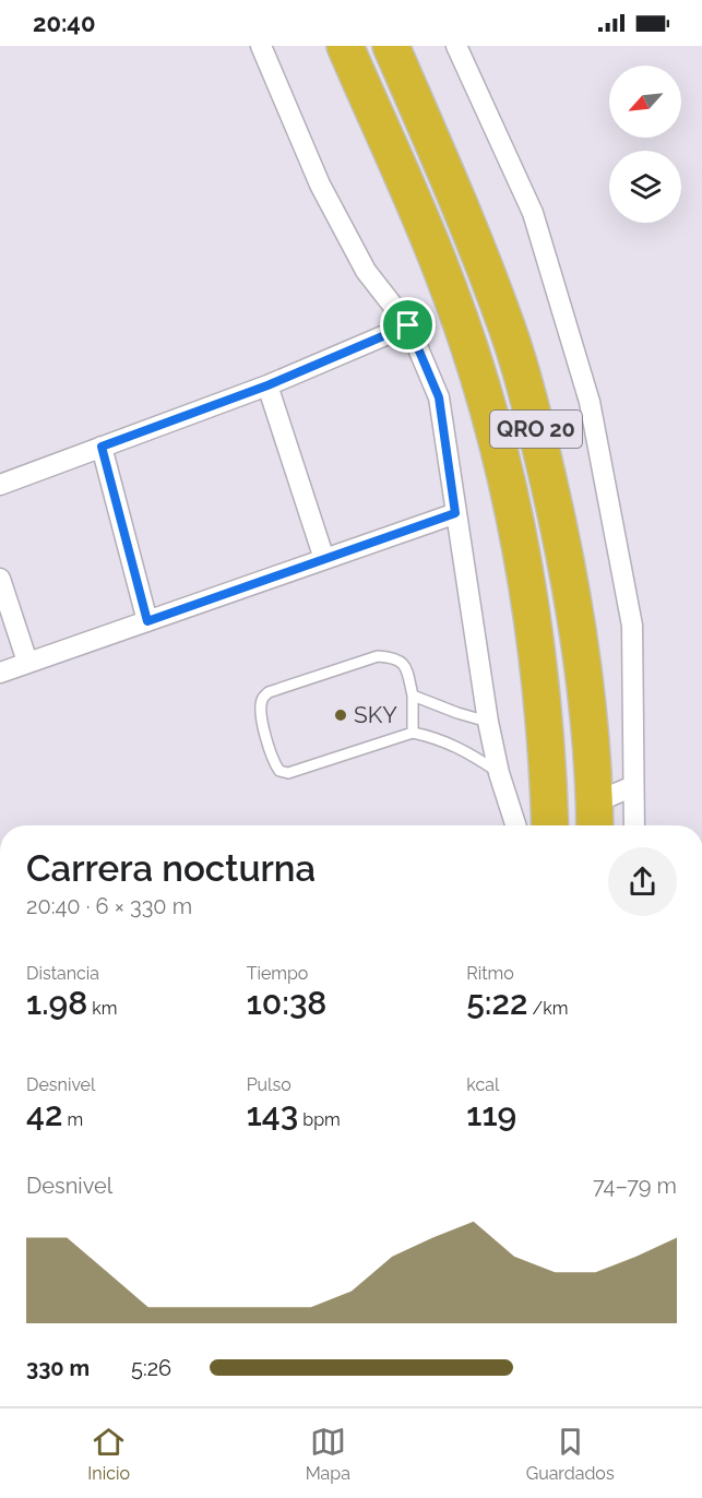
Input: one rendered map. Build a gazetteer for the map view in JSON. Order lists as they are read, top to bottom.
{
  "streets": {
    "highway": ["QRO 20"]
  },
  "places": ["SKY"],
  "north": "bottom left",
  "page": {
    "status": "20:40",
    "heading": ["Carrera nocturna", "20:40 · 6 × 330 m"],
    "stats": [
      ["Distancia", "1.98 km"],
      ["Tiempo", "10:38"],
      ["Ritmo", "5:22 /km"],
      ["Desnivel", "42 m"],
      ["Pulso", "143 bpm"],
      ["kcal", "119"]
    ],
    "chart": ["Desnivel", "74–79 m"],
    "list": [
      {
        "name": "330 m",
        "note": "5:26"
      }
    ],
    "tabs": ["Inicio", "Mapa", "Guardados"]
  }
}
